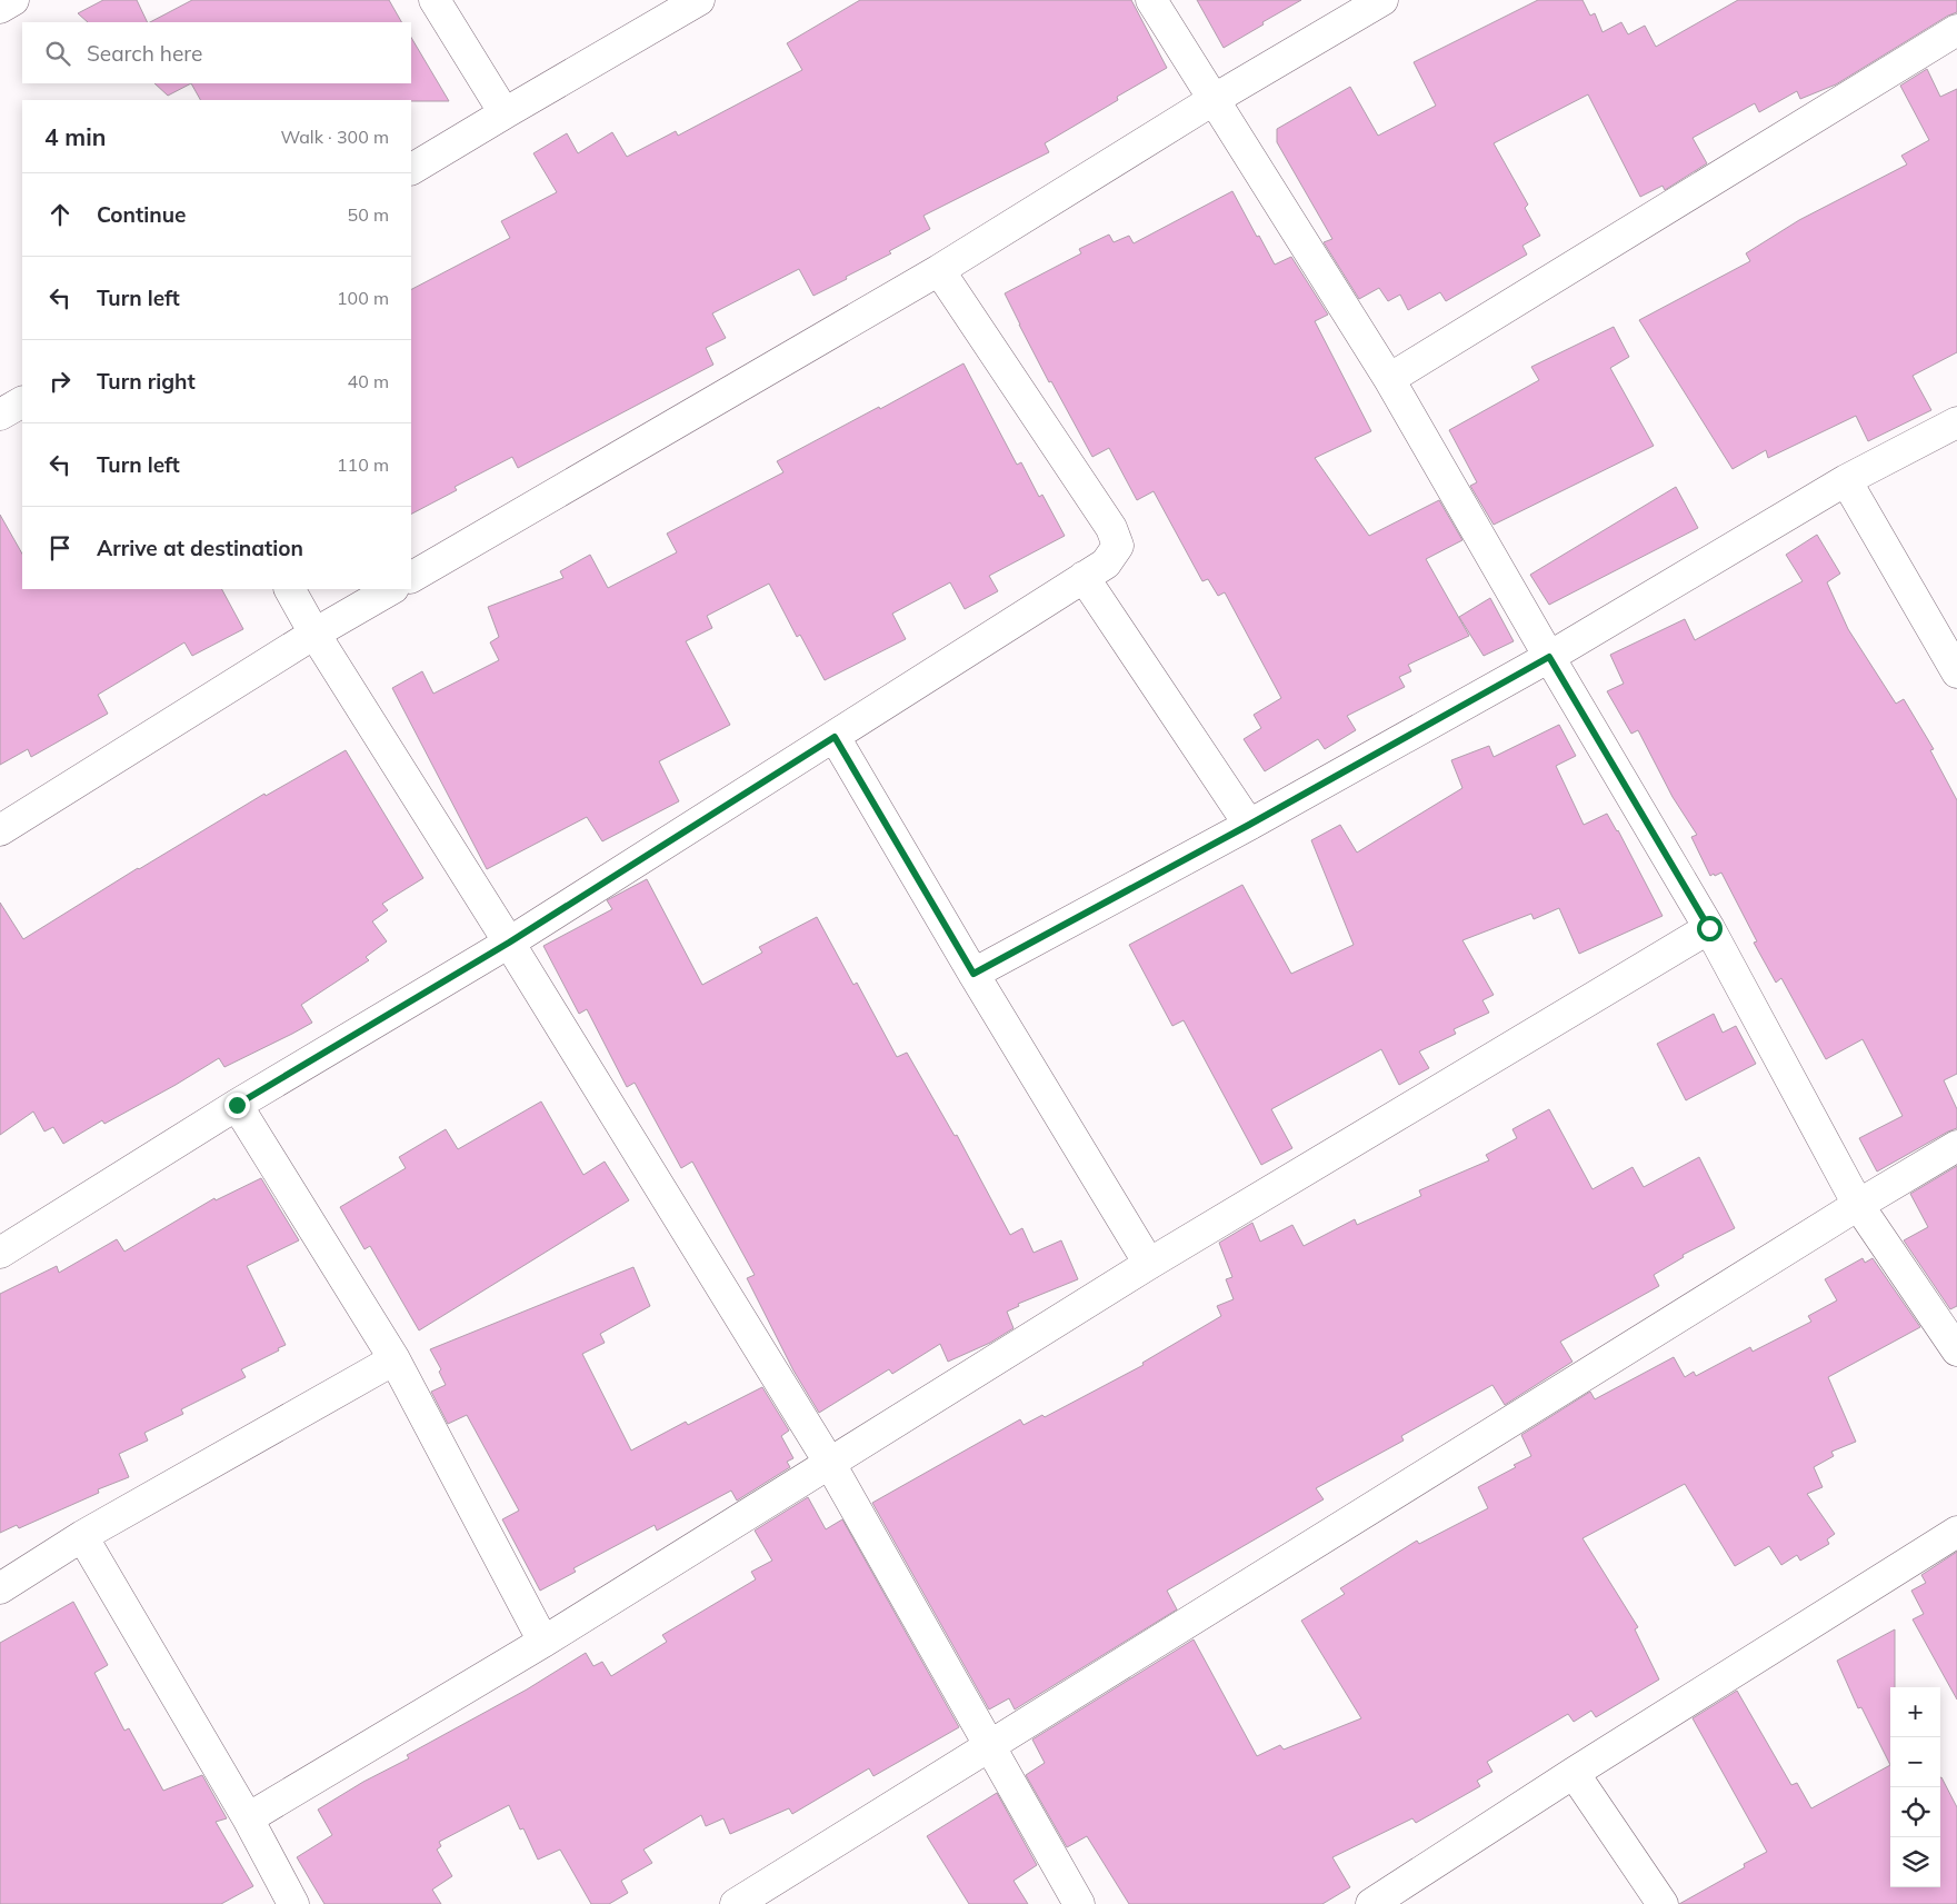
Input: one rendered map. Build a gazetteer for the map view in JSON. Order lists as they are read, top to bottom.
{
  "page": {
    "search": "Search here",
    "heading": ["4 min", "Walk · 300 m"],
    "list": [
      ["Continue", "50 m"],
      ["Turn left", "100 m"],
      ["Turn right", "40 m"],
      ["Turn left", "110 m"],
      "Arrive at destination"
    ],
    "map_buttons": ["+", "−"]
  }
}
